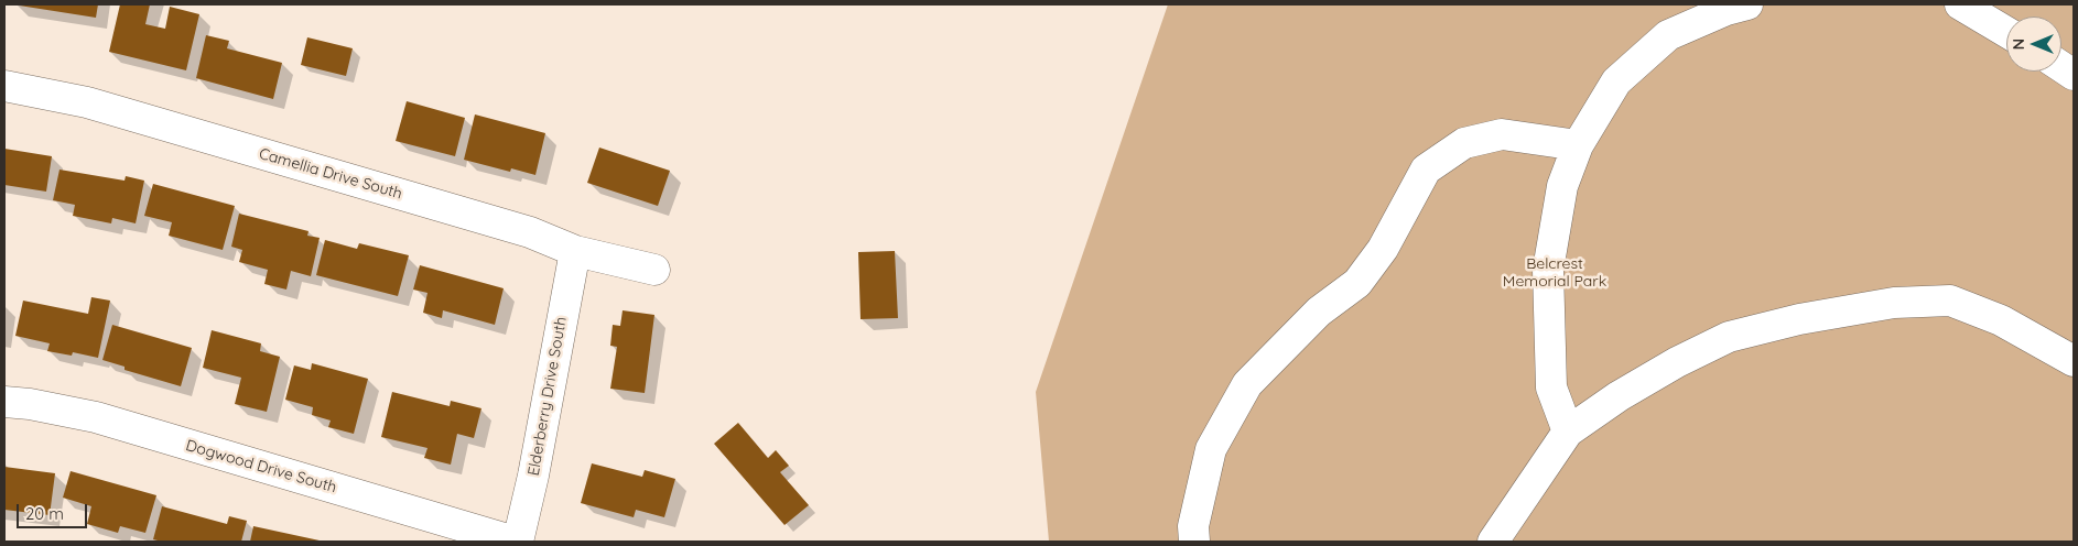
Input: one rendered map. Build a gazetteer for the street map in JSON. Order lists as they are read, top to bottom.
{
  "streets": {
    "street": ["Camellia Drive South", "Elderberry Drive South", "Dogwood Drive South"]
  },
  "crossings": [
    ["Camellia Drive South", "Elderberry Drive South"],
    ["Elderberry Drive South", "Dogwood Drive South"]
  ],
  "parks": ["Belcrest Memorial Park"],
  "scale_bar": "20 m",
  "north": "left"
}
